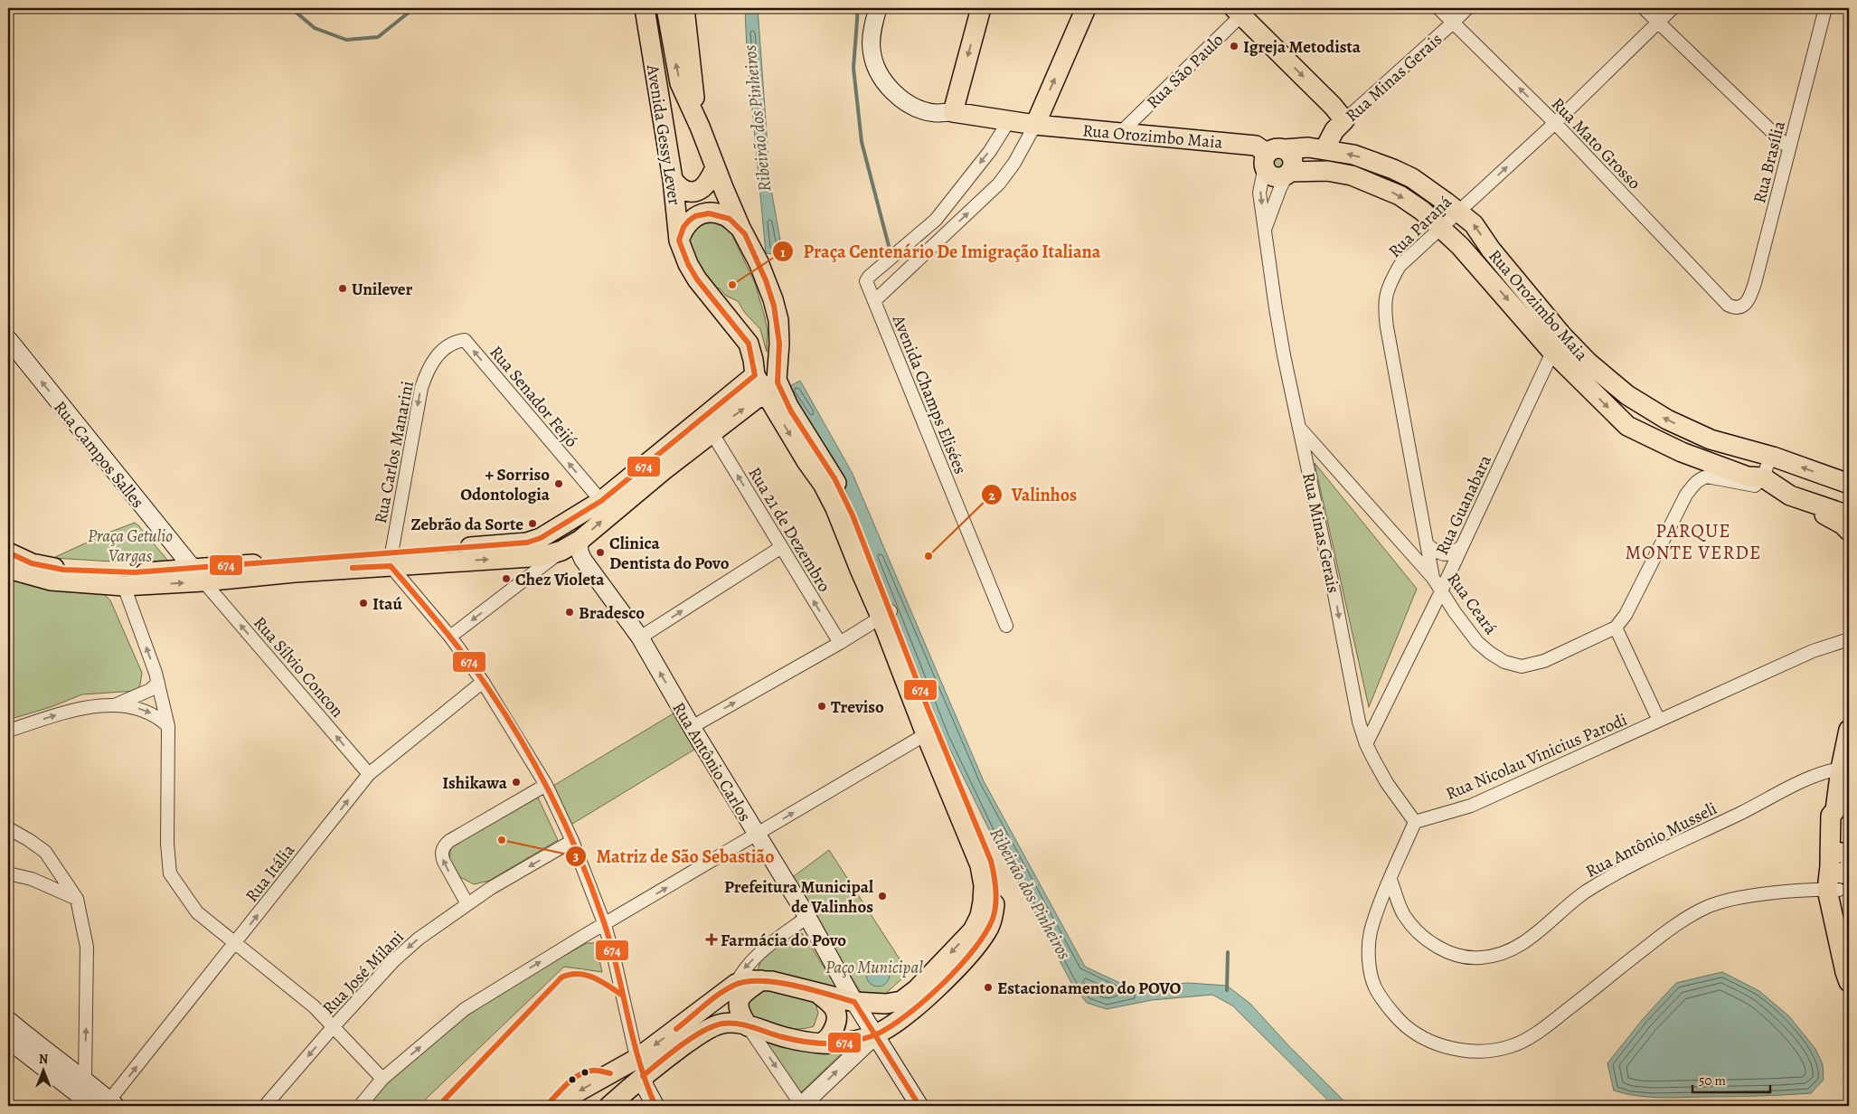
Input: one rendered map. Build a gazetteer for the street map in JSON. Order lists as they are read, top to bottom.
{
  "streets": {
    "main road": [
      "Rua Minas Gerais",
      "Avenida Gessy Lever",
      "Rua Orozimbo Maia",
      "Rua Campos Salles",
      "Rua Antônio Carlos"
    ],
    "street": [
      "Rua São Paulo",
      "Rua Mato Grosso",
      "Rua Brasília",
      "Rua Paraná",
      "Avenida Champs Elisées",
      "Rua Senador Feijó",
      "Rua Carlos Manarini",
      "Rua Guanabara",
      "Rua 21 de Dezembro",
      "Rua Ceará",
      "Rua Sílvio Concon",
      "Rua Nicolau Vinicius Parodi",
      "Rua Antônio Musseli",
      "Rua Itália",
      "Rua José Milani"
    ]
  },
  "crossings": [
    ["Rua São Paulo", "Rua Orozimbo Maia"],
    ["Rua Minas Gerais", "Rua Orozimbo Maia"],
    ["Rua Minas Gerais", "Rua Mato Grosso"],
    ["Rua Minas Gerais", "Rua Guanabara"],
    ["Rua Minas Gerais", "Rua Ceará"],
    ["Rua Minas Gerais", "Rua Nicolau Vinicius Parodi"],
    ["Rua Orozimbo Maia", "Rua Paraná"],
    ["Rua Orozimbo Maia", "Avenida Champs Elisées"],
    ["Rua Orozimbo Maia", "Rua Guanabara"],
    ["Rua Mato Grosso", "Rua Brasília"],
    ["Rua Mato Grosso", "Rua Paraná"],
    ["Rua Paraná", "Rua Ceará"],
    ["Rua Senador Feijó", "Rua Carlos Manarini"],
    ["Rua Campos Salles", "Rua Sílvio Concon"],
    ["Rua Guanabara", "Rua Ceará"],
    ["Rua Sílvio Concon", "Rua Itália"]
  ],
  "one_way": [
    "Rua Minas Gerais",
    "Rua Senador Feijó",
    "Rua Carlos Manarini",
    "Rua Campos Salles",
    "Rua 21 de Dezembro",
    "Rua Sílvio Concon",
    "Rua Itália"
  ],
  "districts": ["PARQUE MONTE VERDE"],
  "water": ["Ribeirão dos Pinheiros"],
  "parks": ["Praça Getulio Vargas", "Paço Municipal"],
  "places": {
    "other": [
      "Igreja Metodista",
      "Praça Centenário De Imigração Italiana",
      "Unilever",
      "+ Sorriso Odontologia",
      "Zebrão da Sorte",
      "Clinica Dentista do Povo",
      "Valinhos",
      "Chez Violeta",
      "Itaú",
      "Bradesco",
      "Treviso",
      "Ishikawa",
      "Matriz de São Sebastião",
      "Prefeitura Municipal de Valinhos",
      "Estacionamento do POVO"
    ],
    "health": ["Farmácia do Povo"]
  },
  "lines": ["transit line 674"],
  "scale_bar": "50 m",
  "north": "top"
}
